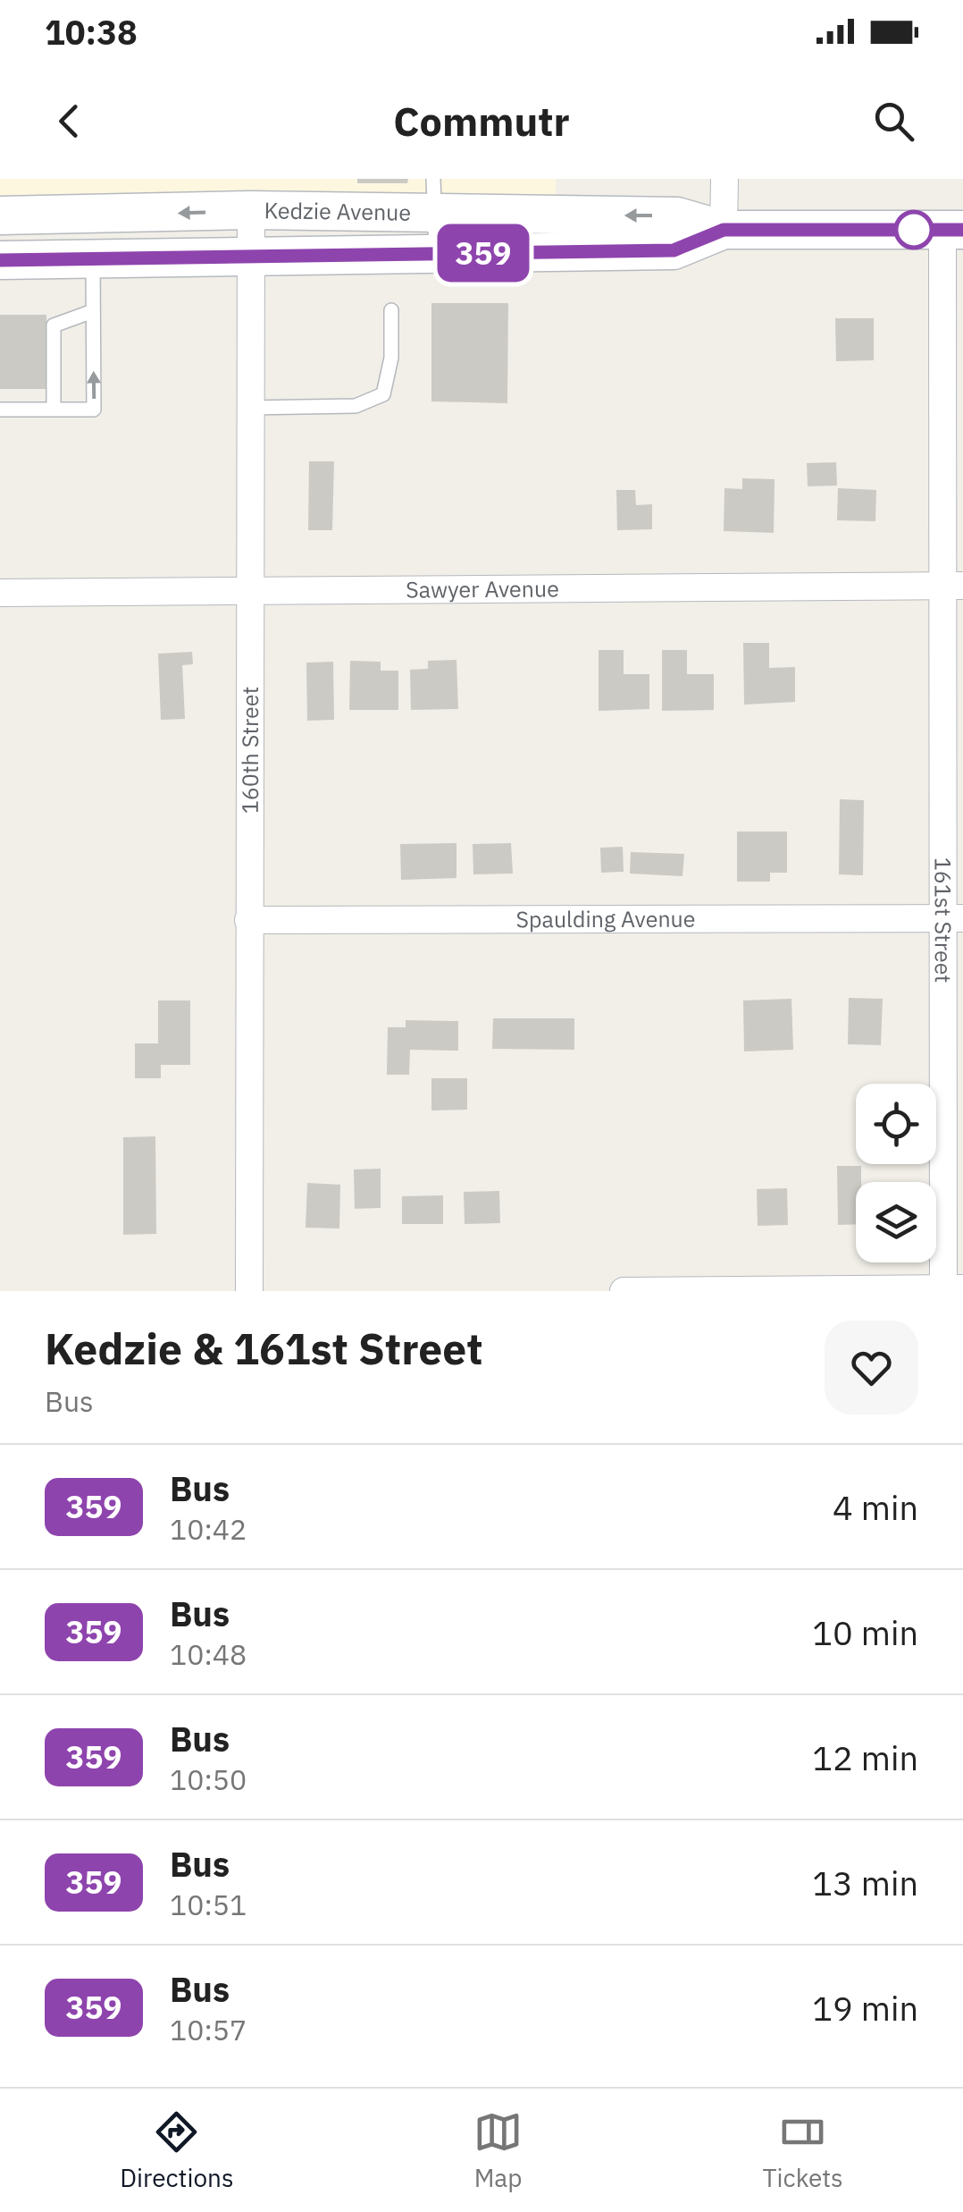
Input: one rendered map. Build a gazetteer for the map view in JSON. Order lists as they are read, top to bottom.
{
  "streets": {
    "main road": ["Kedzie Avenue"],
    "street": [
      "Sawyer Avenue",
      "160th Street",
      "Spaulding Avenue",
      "161st Street"
    ]
  },
  "crossings": [
    ["Kedzie Avenue", "160th Street"],
    ["Kedzie Avenue", "161st Street"],
    ["Sawyer Avenue", "160th Street"],
    ["Sawyer Avenue", "161st Street"],
    ["160th Street", "Spaulding Avenue"],
    ["Spaulding Avenue", "161st Street"]
  ],
  "lines": ["bus line 359"],
  "page": {
    "status": "10:38",
    "header": "Commutr",
    "on_map": "359",
    "heading": ["Kedzie & 161st Street", "Bus"],
    "list": [
      {
        "mark": "359",
        "name": "Bus",
        "note": "10:42",
        "value": "4 min"
      },
      {
        "mark": "359",
        "name": "Bus",
        "note": "10:48",
        "value": "10 min"
      },
      {
        "mark": "359",
        "name": "Bus",
        "note": "10:50",
        "value": "12 min"
      },
      {
        "mark": "359",
        "name": "Bus",
        "note": "10:51",
        "value": "13 min"
      },
      {
        "mark": "359",
        "name": "Bus",
        "note": "10:57",
        "value": "19 min"
      }
    ],
    "tabs": ["Directions", "Map", "Tickets"]
  }
}
